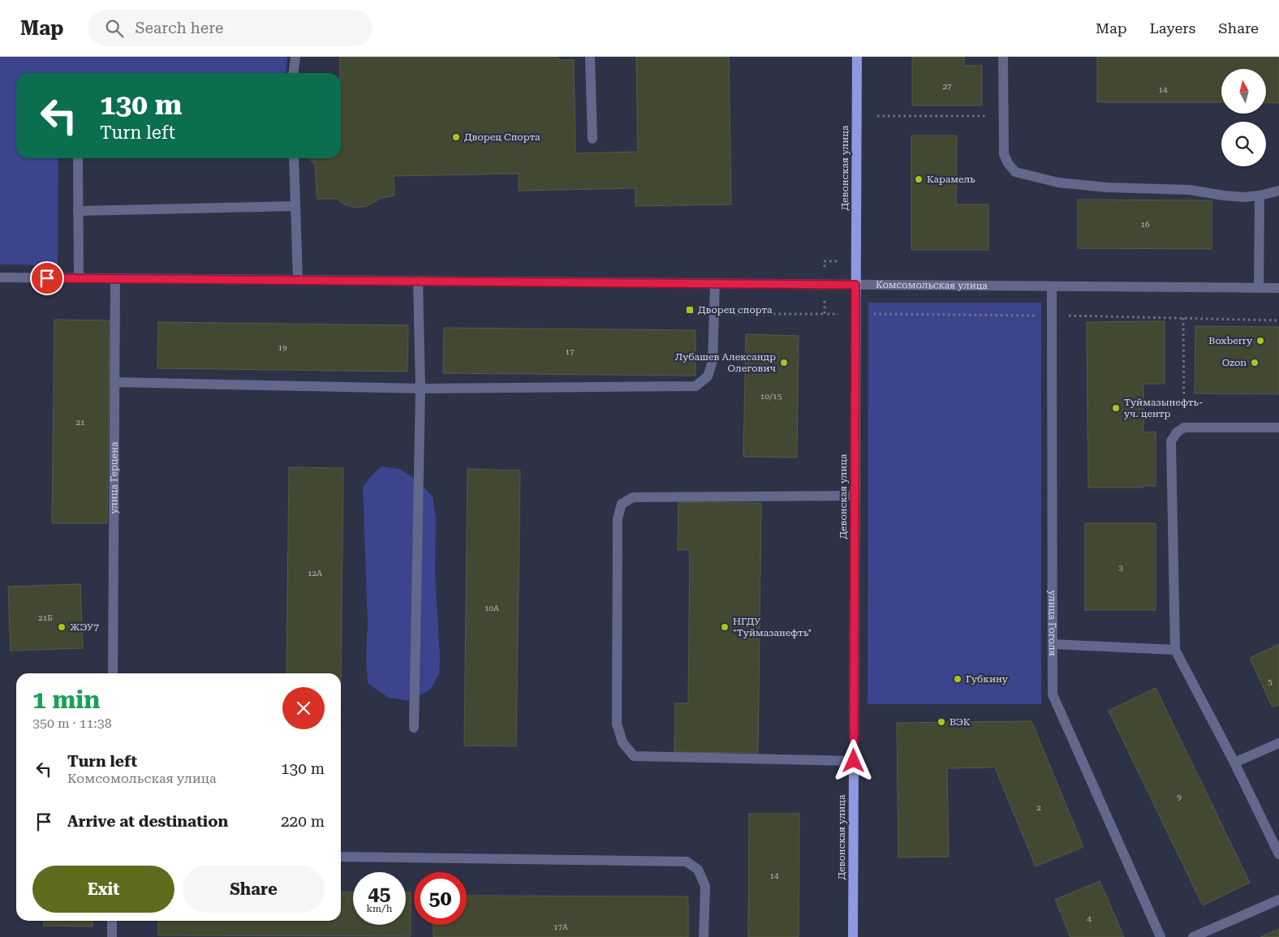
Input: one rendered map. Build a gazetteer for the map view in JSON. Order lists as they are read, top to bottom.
{
  "streets": {
    "main road": ["Девонская улица"],
    "street": ["Комсомольская улица", "улица Герцена", "улица Гоголя"]
  },
  "crossings": [
    ["Девонская улица", "Комсомольская улица"],
    ["Комсомольская улица", "улица Герцена"],
    ["Комсомольская улица", "улица Гоголя"]
  ],
  "places": {
    "other": [
      "Дворец Спорта",
      "Карамель",
      "Boxberry",
      "Лубашев Александр Олегович",
      "Ozon",
      "Туймазынефть- уч. центр",
      "ЖЭУ7",
      "НГДУ \"Туймазанефть\"",
      "Губкину",
      "ВЭК"
    ],
    "transit": ["Дворец спорта"]
  },
  "house_numbers": [
    "27",
    "14",
    "16",
    "19",
    "17",
    "10/15",
    "21",
    "3",
    "12А",
    "10А",
    "21Б",
    "5",
    "9",
    "2",
    "14",
    "4",
    "17А"
  ],
  "north": "top",
  "page": {
    "header": "Map",
    "search": "Search here",
    "nav": ["Map", "Layers", "Share"],
    "turn": ["130 m", "Turn left"],
    "heading": ["1 min", "350 m · 11:38"],
    "list": [
      {
        "name": "Turn left",
        "note": "Комсомольская улица",
        "value": "130 m"
      },
      {
        "name": "Arrive at destination",
        "value": "220 m"
      }
    ],
    "buttons": ["Exit", "Share"],
    "speed": "45 km/h",
    "limit": "50"
  }
}
